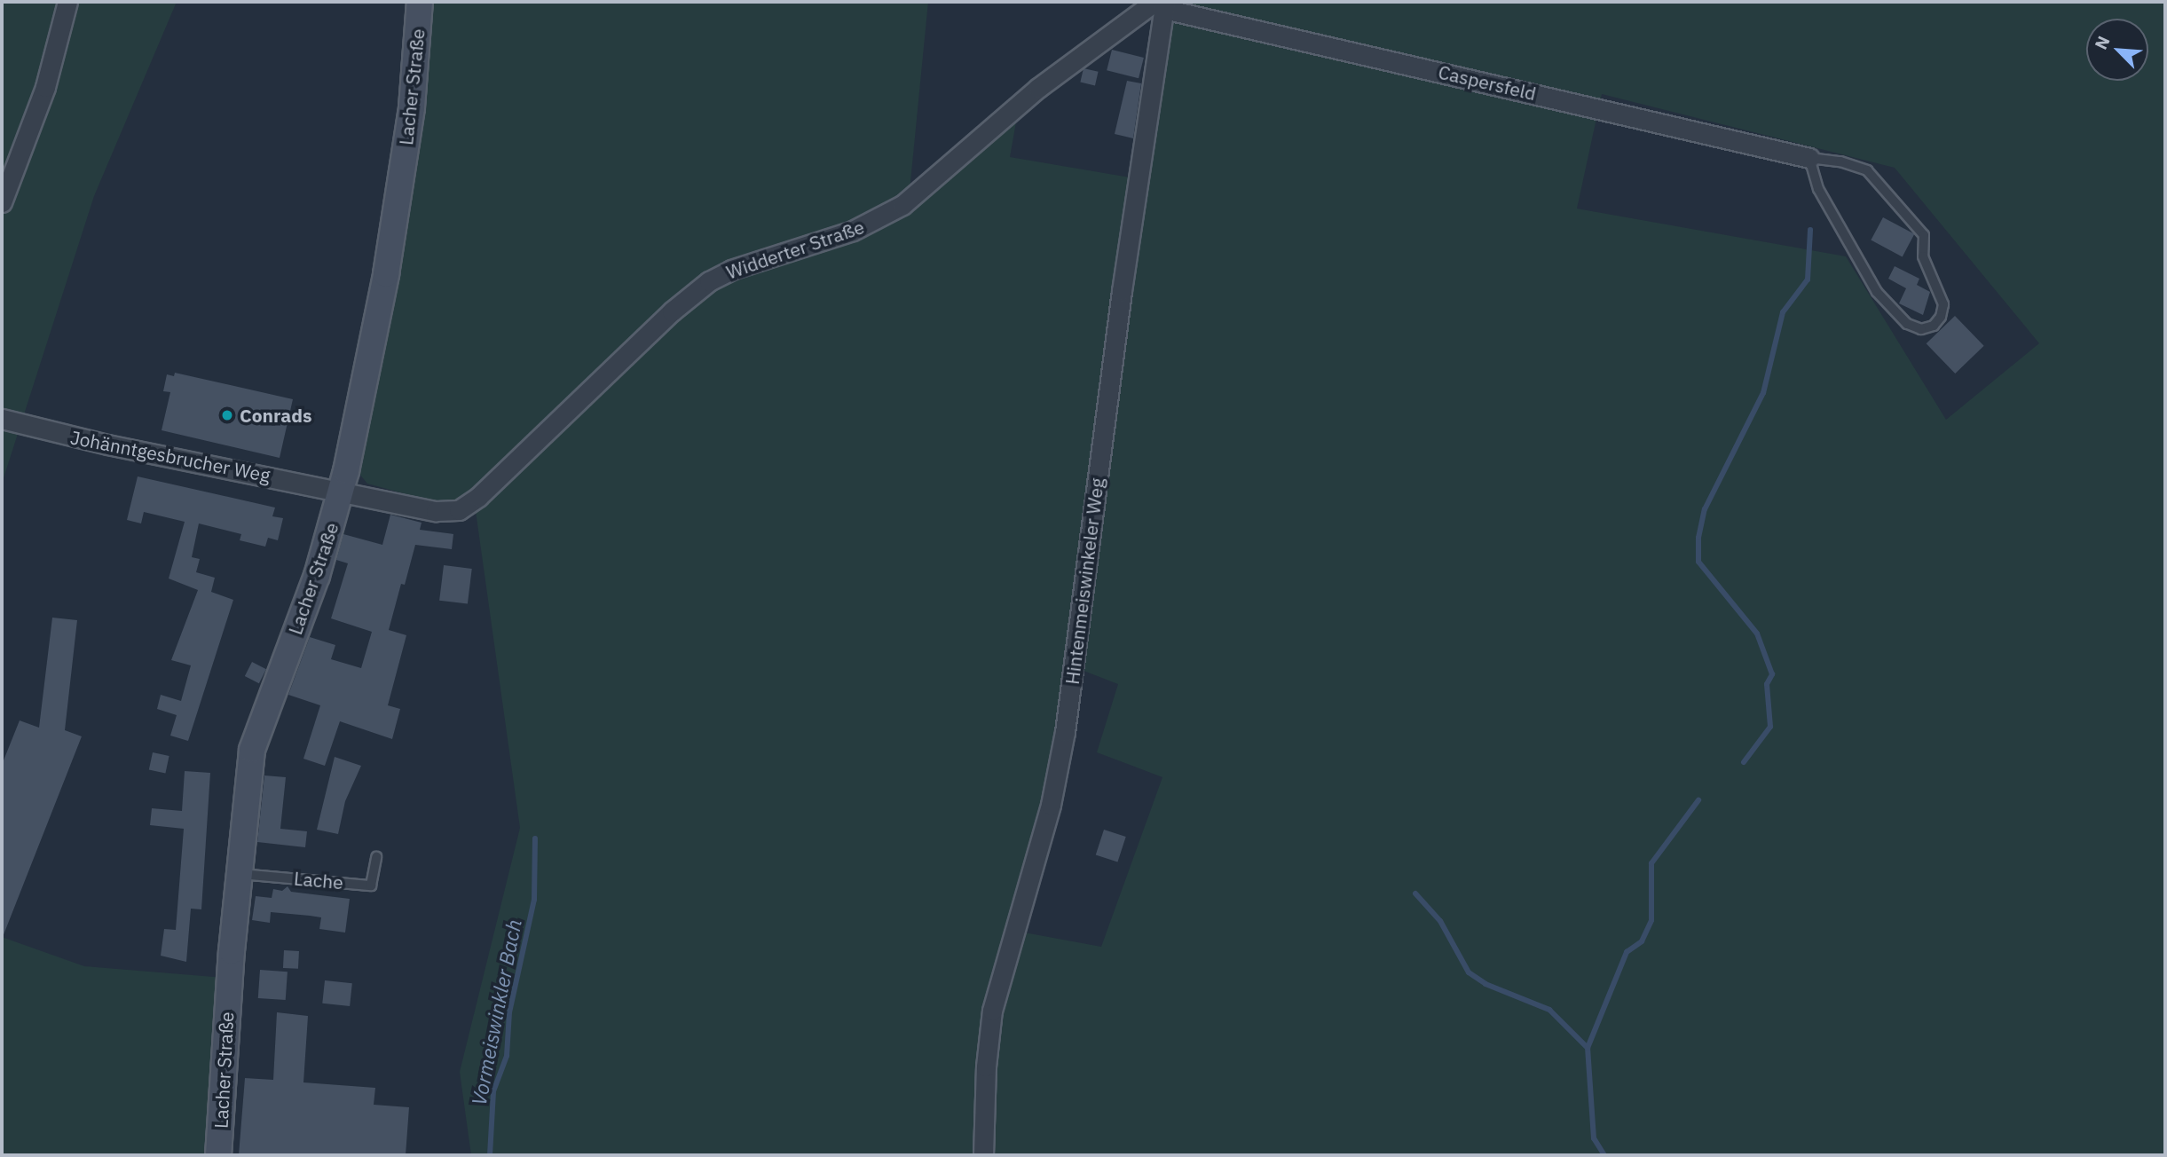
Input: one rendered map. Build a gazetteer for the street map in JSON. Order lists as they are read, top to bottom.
{
  "streets": {
    "street": [
      "Caspersfeld",
      "Lacher Straße",
      "Widderter Straße",
      "Johänntgesbrucher Weg",
      "Hintenmeiswinkeler Weg"
    ],
    "lane": ["Lache"]
  },
  "crossings": [
    ["Caspersfeld", "Widderter Straße"],
    ["Caspersfeld", "Hintenmeiswinkeler Weg"],
    ["Lacher Straße", "Widderter Straße"],
    ["Lacher Straße", "Johänntgesbrucher Weg"],
    ["Lacher Straße", "Lache"],
    ["Widderter Straße", "Johänntgesbrucher Weg"],
    ["Widderter Straße", "Hintenmeiswinkeler Weg"]
  ],
  "water": ["Vormeiswinkler Bach"],
  "places": ["Conrads"],
  "north": "top left"
}
